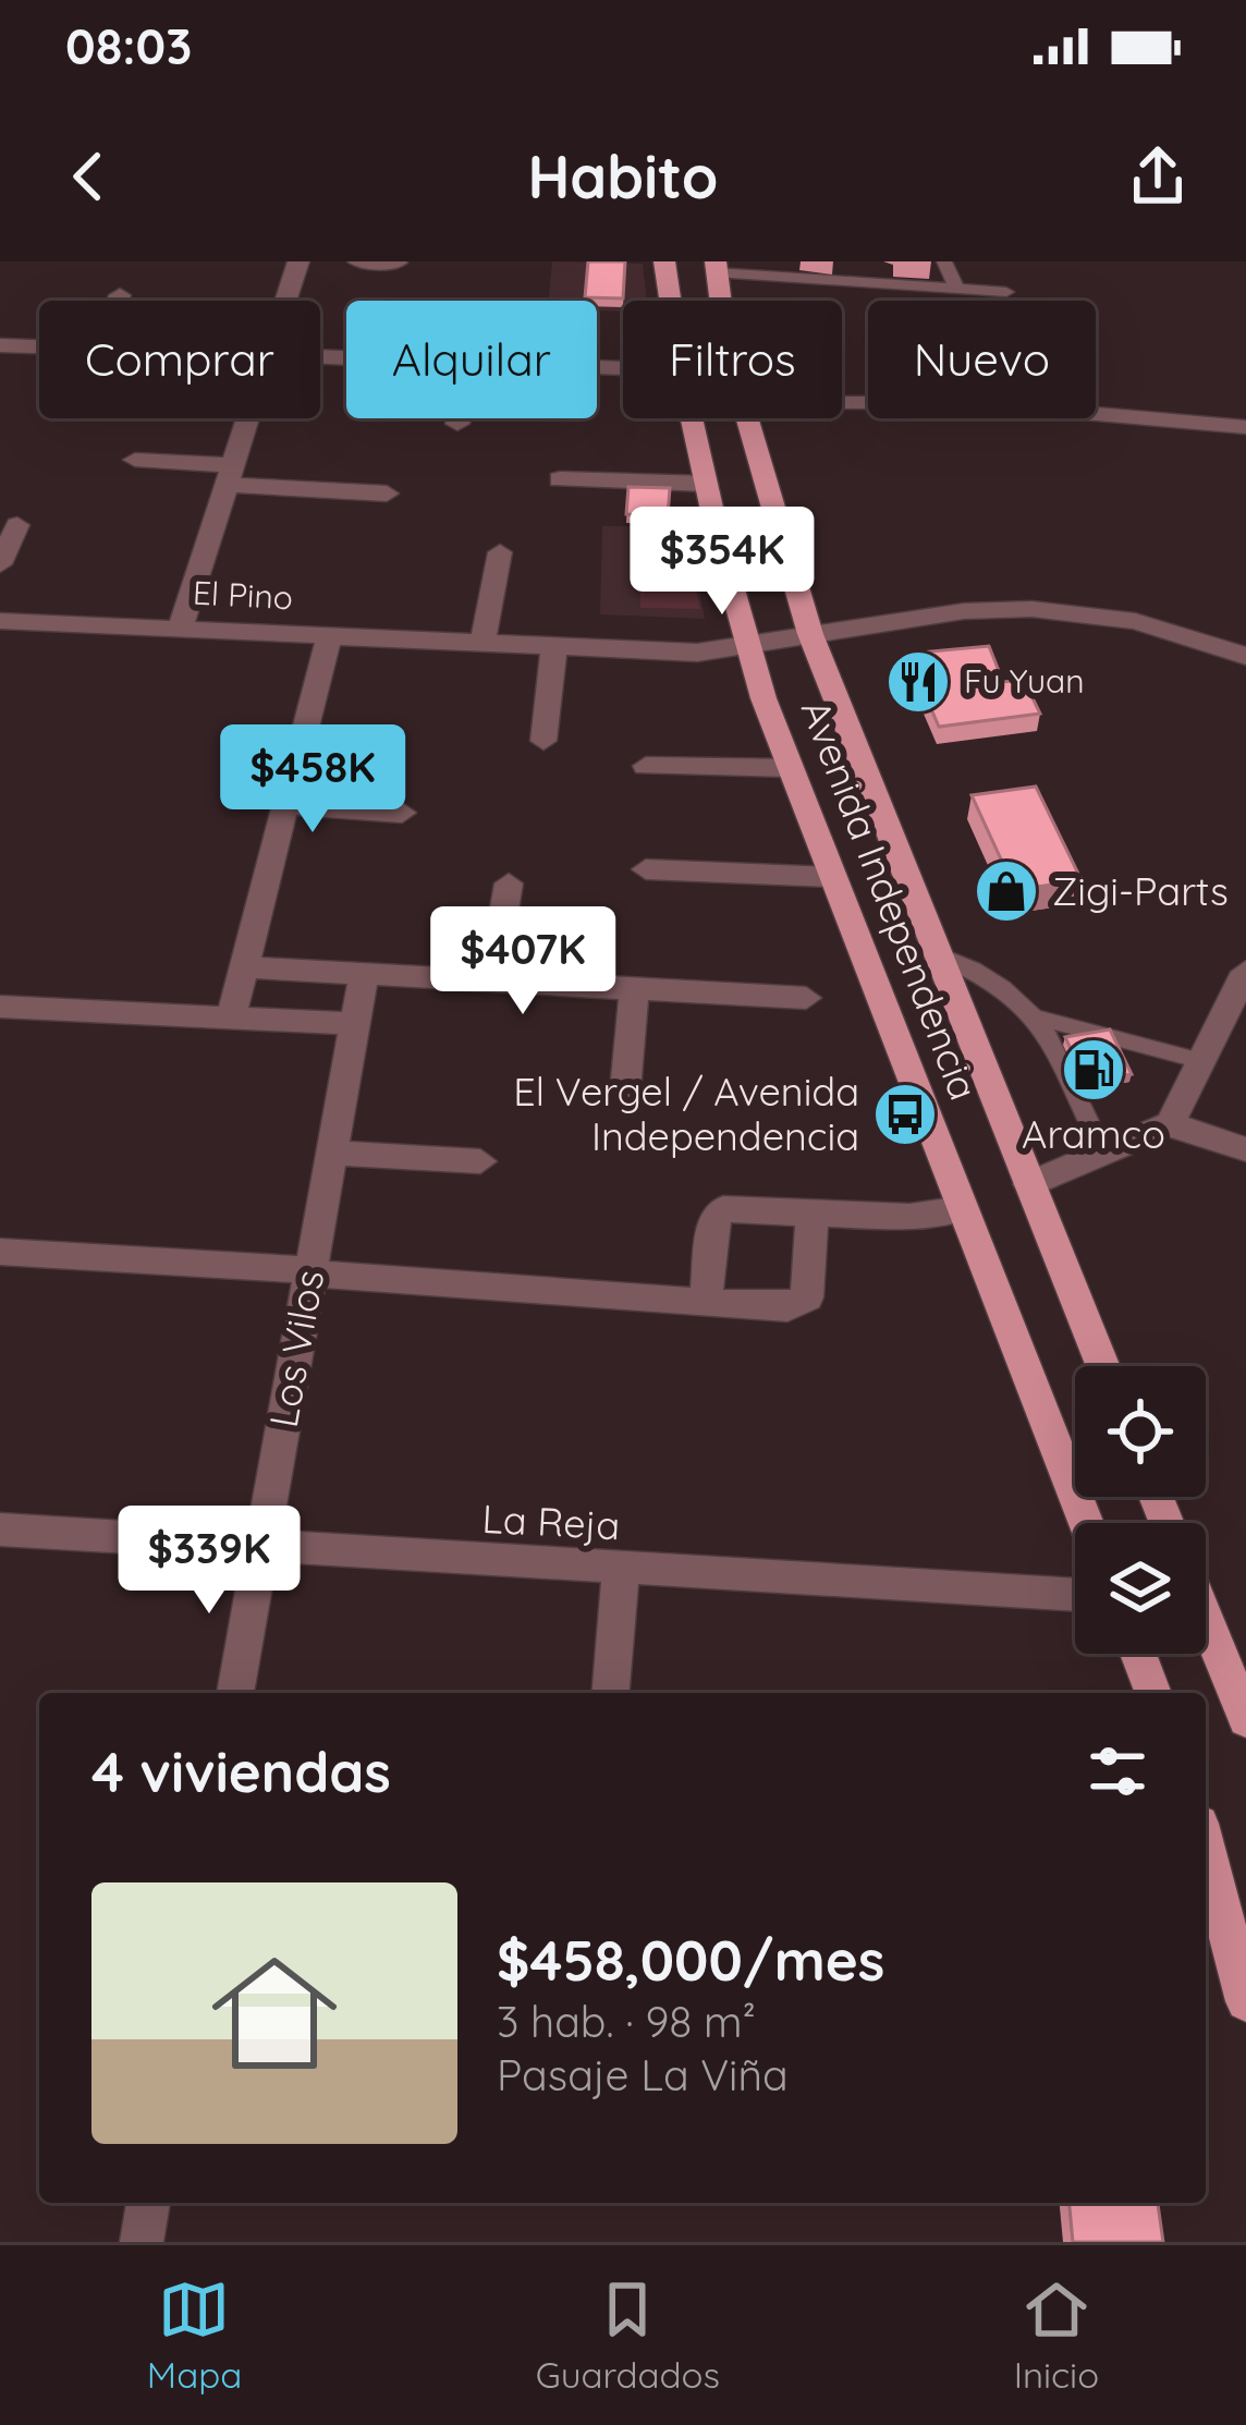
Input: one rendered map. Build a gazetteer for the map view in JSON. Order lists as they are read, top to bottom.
{
  "streets": {
    "main road": ["Avenida Independencia"],
    "street": ["El Pino", "Los Vilos", "La Reja"]
  },
  "crossings": [
    ["El Pino", "Avenida Independencia"],
    ["Los Vilos", "La Reja"]
  ],
  "places": {
    "restaurant": ["Fu Yuan"],
    "shop": ["Zigi-Parts"],
    "fuel station": ["Aramco"],
    "bus stop": ["El Vergel / Avenida Independencia"]
  },
  "page": {
    "status": "08:03",
    "header": "Habito",
    "chip": [
      "Comprar",
      "Alquilar",
      "Filtros",
      "Nuevo"
    ],
    "price": [
      "$354K",
      "$458K",
      "$407K",
      "$339K"
    ],
    "heading": "4 viviendas",
    "list": [
      {
        "name": "$458,000/mes",
        "note": "3 hab. · 98 m² · Pasaje La Viña"
      }
    ],
    "tabs": ["Mapa", "Guardados", "Inicio"]
  }
}
